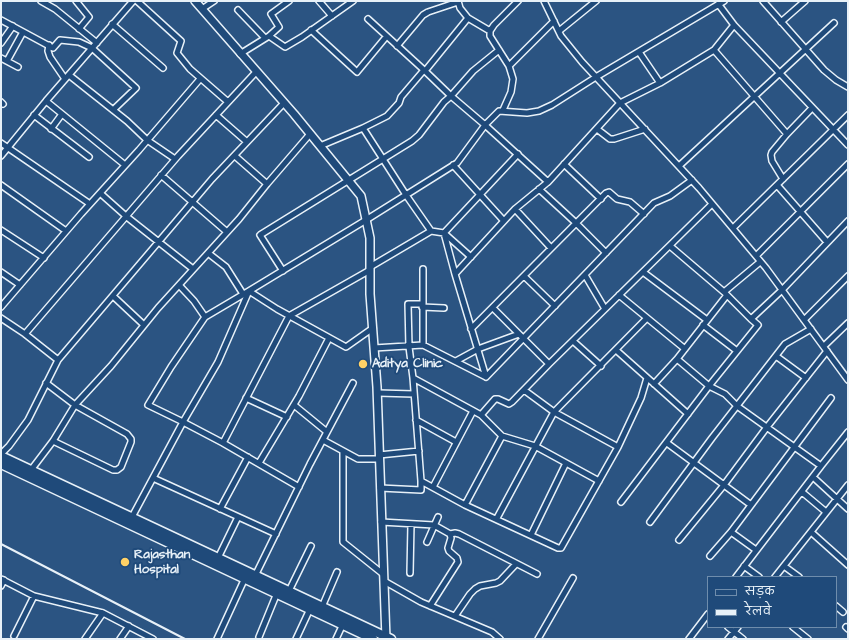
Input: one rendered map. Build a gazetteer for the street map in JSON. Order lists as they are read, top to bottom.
{
  "places": ["Aditya Clinic", "Rajasthan Hospital"],
  "legend": ["सड़क", "रेलवे"]
}
